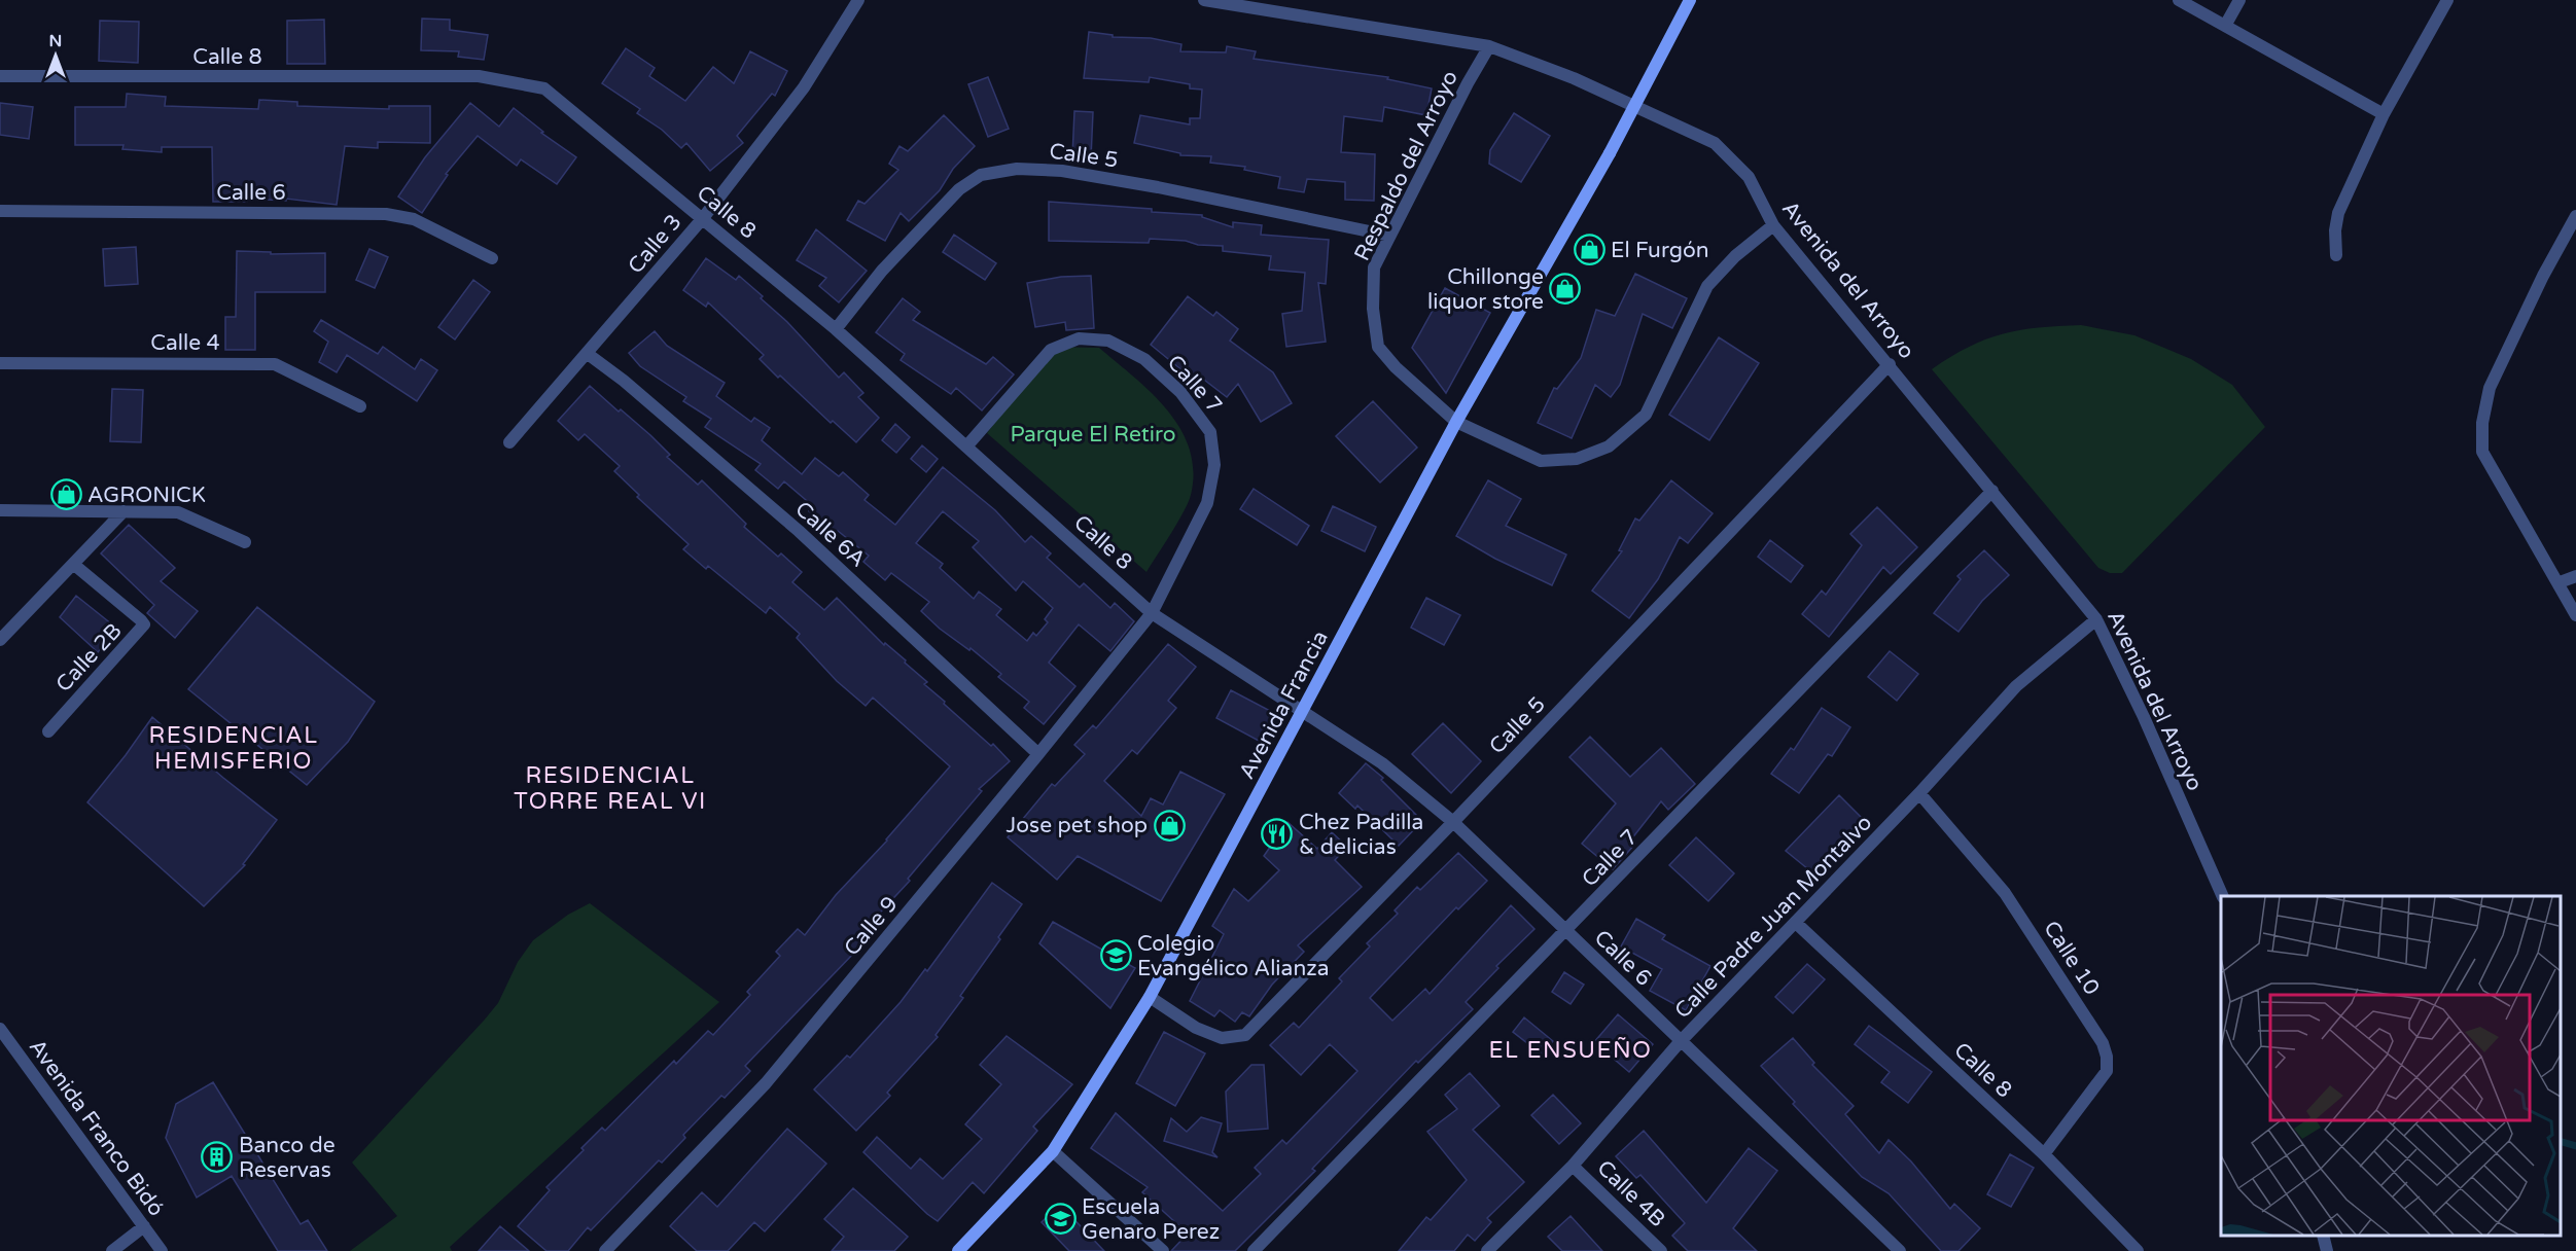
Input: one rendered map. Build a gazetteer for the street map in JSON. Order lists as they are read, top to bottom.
{
  "streets": {
    "main road": ["Avenida Francia"],
    "street": [
      "Calle 8",
      "Calle 5",
      "Respaldo del Arroyo",
      "Calle 6",
      "Calle 3",
      "Avenida del Arroyo",
      "Calle 4",
      "Calle 7",
      "Calle 6A",
      "Calle 2B",
      "Calle Padre Juan Montalvo",
      "Calle 9",
      "Calle 10",
      "Avenida Franco Bidó",
      "Calle 4B"
    ]
  },
  "crossings": [
    ["Calle 8", "Calle 5"],
    ["Calle 8", "Calle 6"],
    ["Calle 8", "Calle 3"],
    ["Calle 8", "Calle 7"],
    ["Calle 8", "Avenida Francia"],
    ["Calle 8", "Calle Padre Juan Montalvo"],
    ["Calle 8", "Calle 9"],
    ["Calle 8", "Calle 10"],
    ["Calle 5", "Respaldo del Arroyo"],
    ["Calle 5", "Calle 6"],
    ["Calle 5", "Avenida del Arroyo"],
    ["Calle 5", "Avenida Francia"],
    ["Respaldo del Arroyo", "Avenida del Arroyo"],
    ["Respaldo del Arroyo", "Avenida Francia"],
    ["Calle 6", "Calle 7"],
    ["Calle 6", "Avenida Francia"],
    ["Calle 6", "Calle Padre Juan Montalvo"],
    ["Calle 3", "Calle 6A"],
    ["Avenida del Arroyo", "Calle 7"],
    ["Avenida del Arroyo", "Calle Padre Juan Montalvo"],
    ["Calle 7", "Calle 9"],
    ["Calle 6A", "Calle 9"],
    ["Calle Padre Juan Montalvo", "Calle 10"],
    ["Calle Padre Juan Montalvo", "Calle 4B"]
  ],
  "districts": ["RESIDENCIAL HEMISFERIO", "RESIDENCIAL TORRE REAL VI", "EL ENSUEÑO"],
  "parks": ["Parque El Retiro"],
  "places": {
    "shop": [
      "El Furgón",
      "Chillonge liquor store",
      "AGRONICK",
      "Jose pet shop"
    ],
    "restaurant": ["Chez Padilla & delicias"],
    "school or university": ["Colegio Evangélico Alianza", "Escuela Genaro Perez"],
    "building": ["Banco de Reservas"]
  },
  "north": "top"
}
